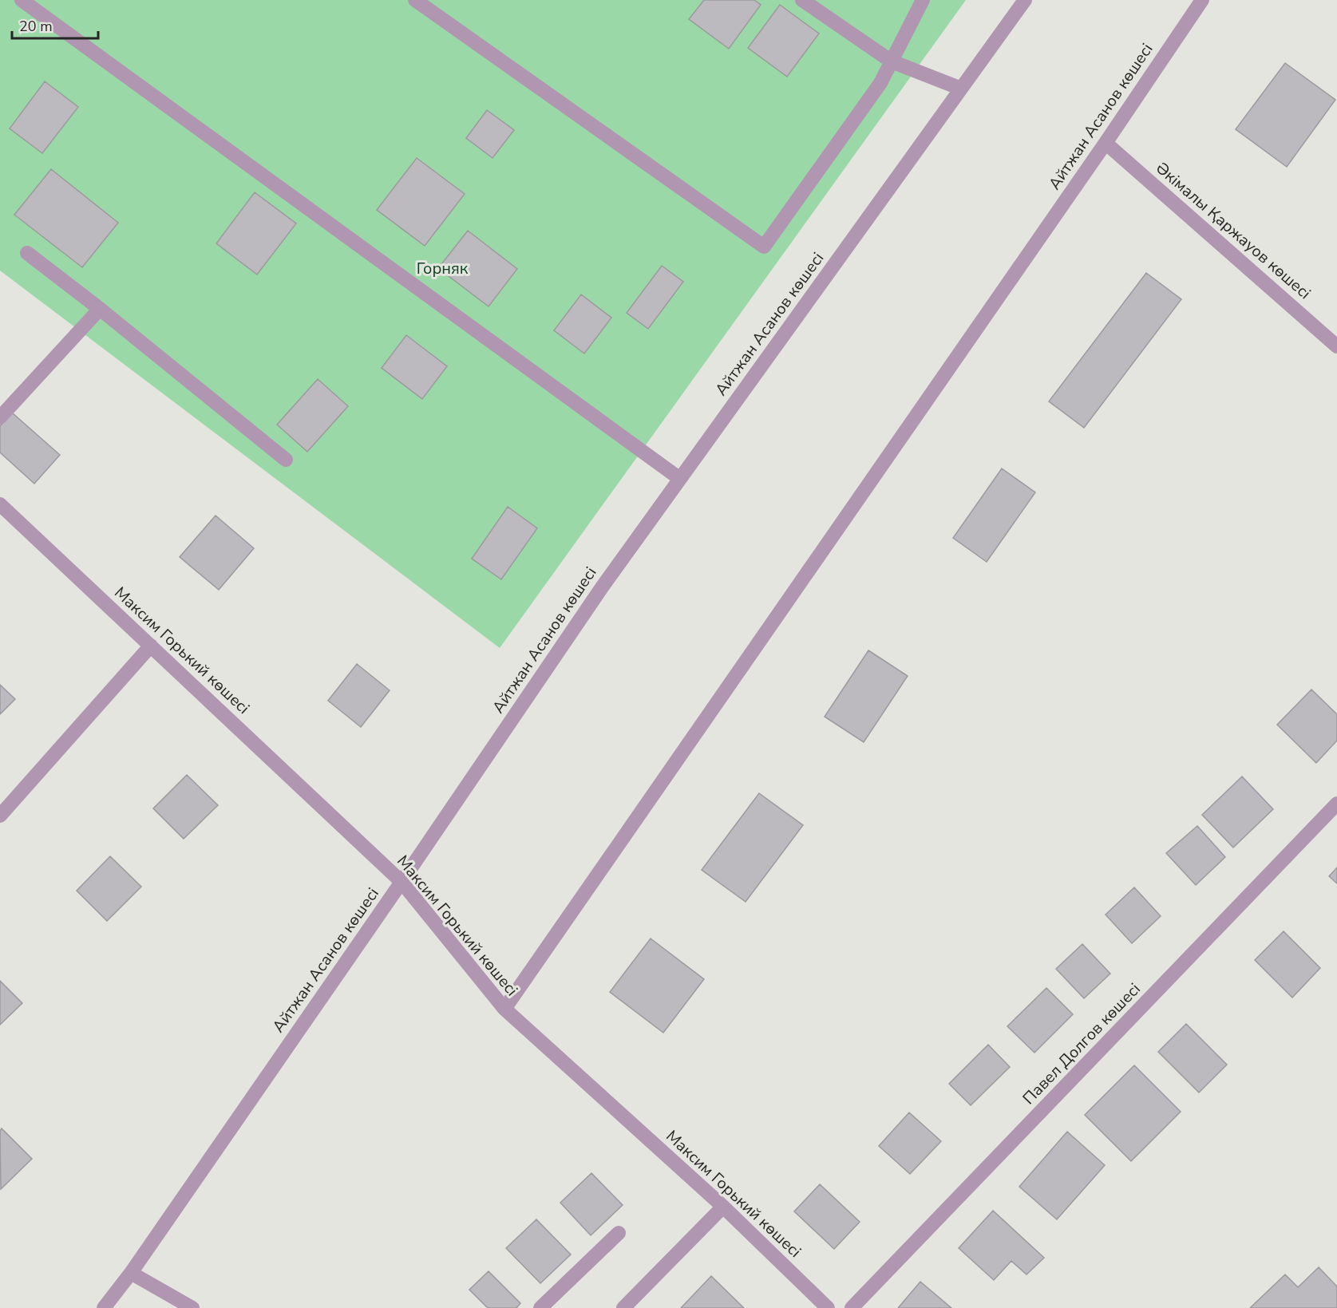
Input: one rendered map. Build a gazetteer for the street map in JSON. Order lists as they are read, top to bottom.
{
  "streets": {
    "street": [
      "Айтжан Асанов көшесі",
      "Әкімалы Қаржауов көшесі",
      "Максим Горький көшесі",
      "Павел Долгов көшесі"
    ]
  },
  "crossings": [
    ["Айтжан Асанов көшесі", "Әкімалы Қаржауов көшесі"],
    ["Айтжан Асанов көшесі", "Максим Горький көшесі"]
  ],
  "parks": ["Горняк"],
  "scale_bar": "20 m"
}
